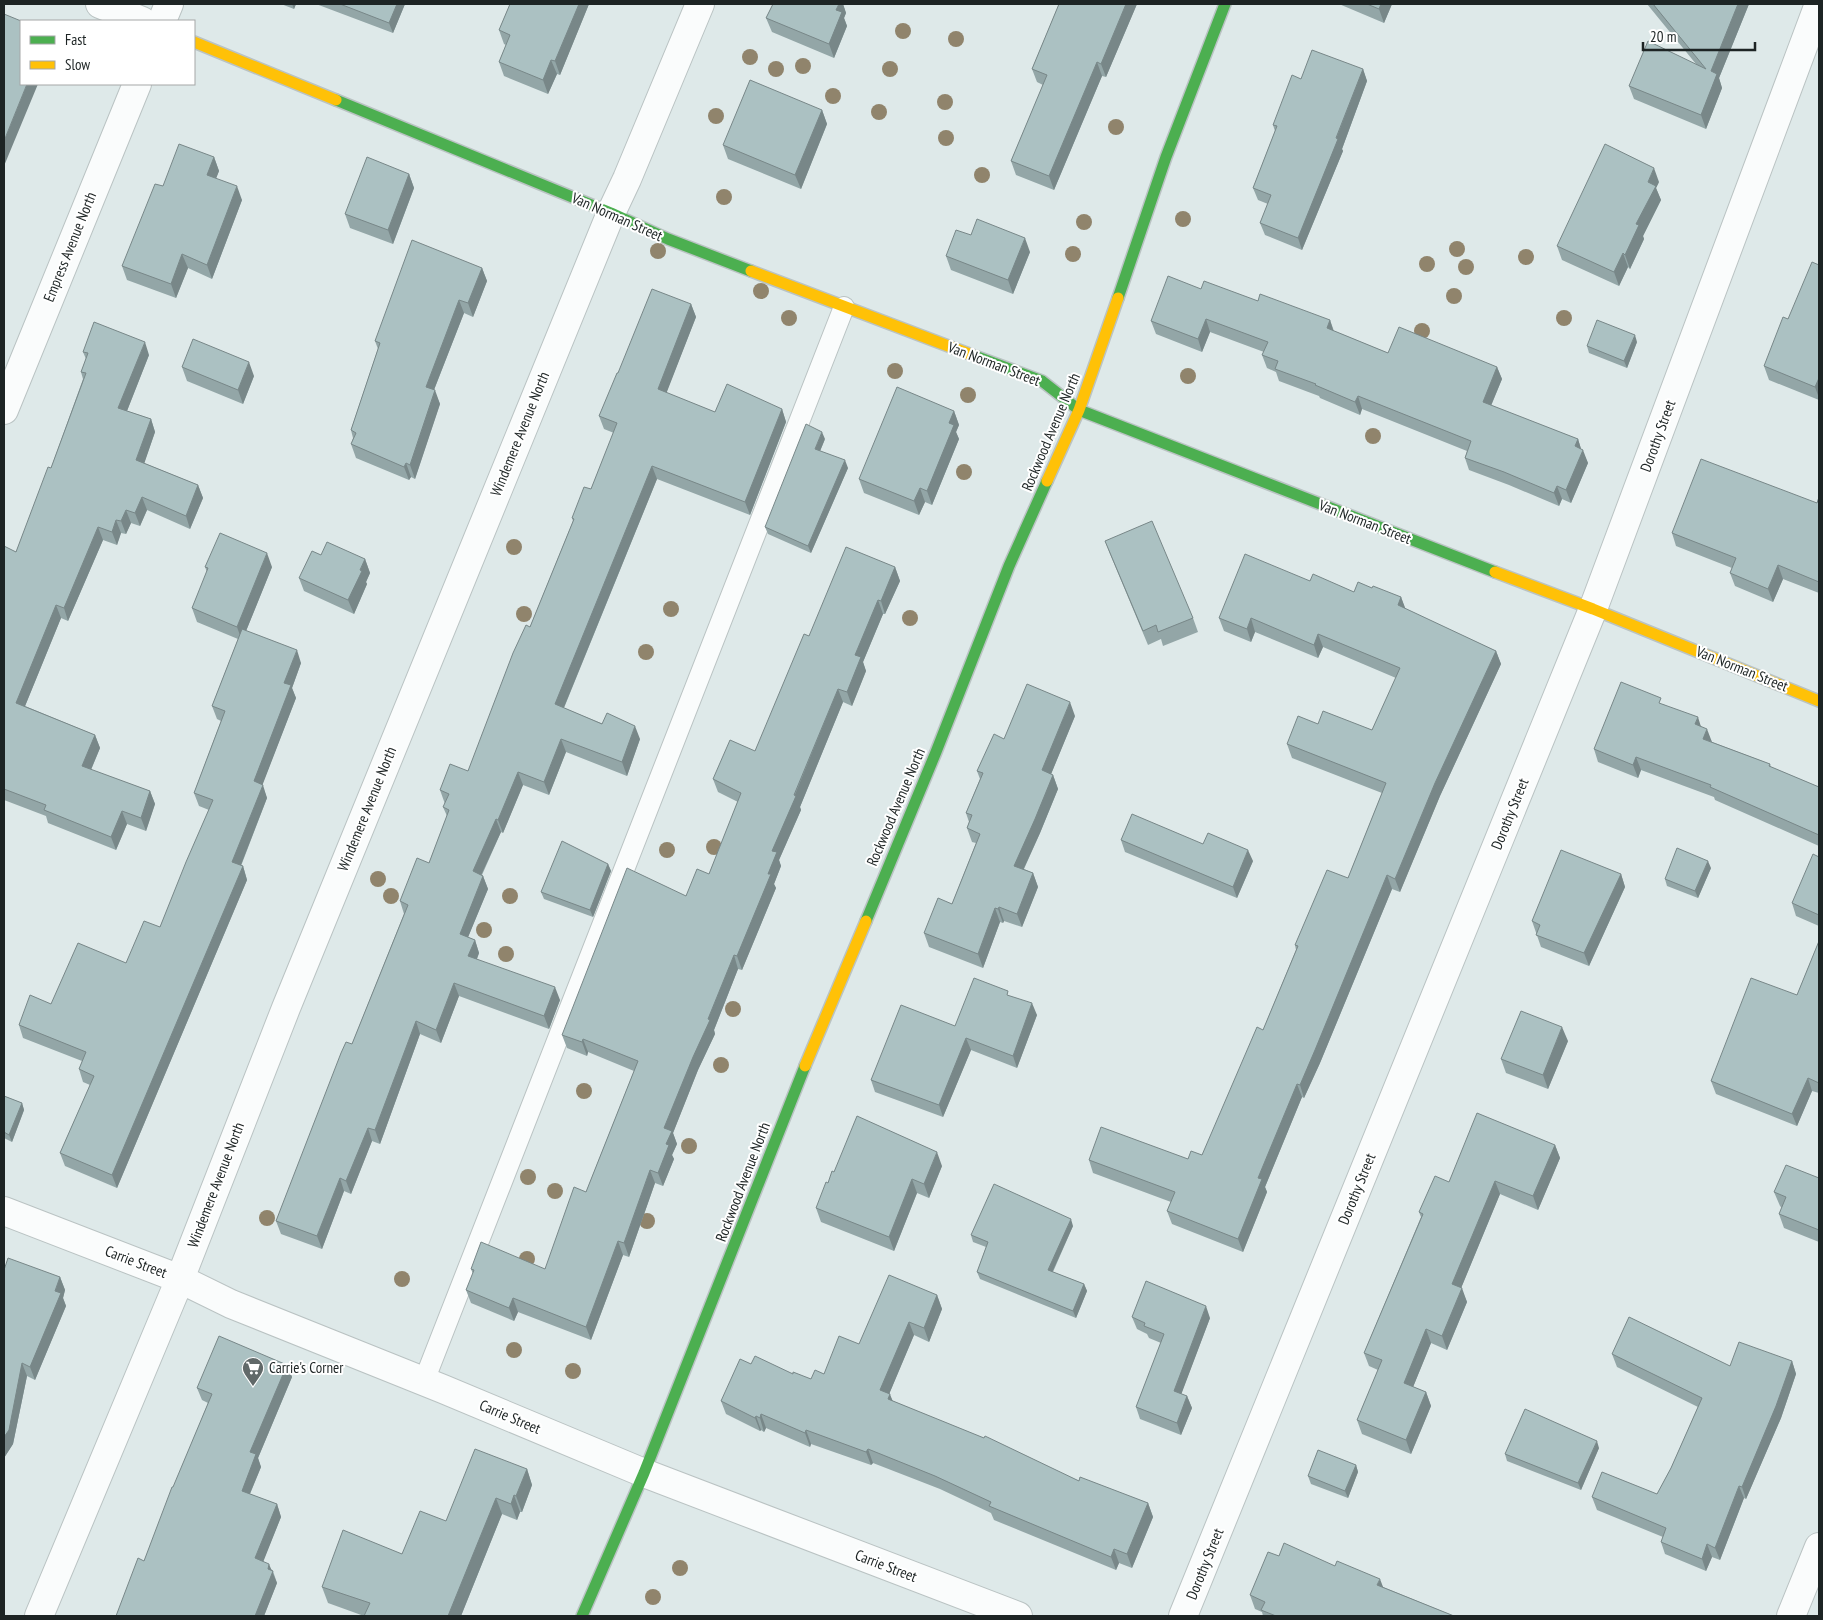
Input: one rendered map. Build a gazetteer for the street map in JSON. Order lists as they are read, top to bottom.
{
  "streets": {
    "street": [
      "Van Norman Street",
      "Empress Avenue North",
      "Rockwood Avenue North",
      "Windemere Avenue North",
      "Dorothy Street",
      "Carrie Street"
    ]
  },
  "crossings": [
    ["Van Norman Street", "Rockwood Avenue North"],
    ["Van Norman Street", "Windemere Avenue North"],
    ["Van Norman Street", "Dorothy Street"],
    ["Rockwood Avenue North", "Carrie Street"],
    ["Windemere Avenue North", "Carrie Street"]
  ],
  "places": {
    "supermarket": ["Carrie's Corner"]
  },
  "legend": ["Fast", "Slow"],
  "scale_bar": "20 m"
}
